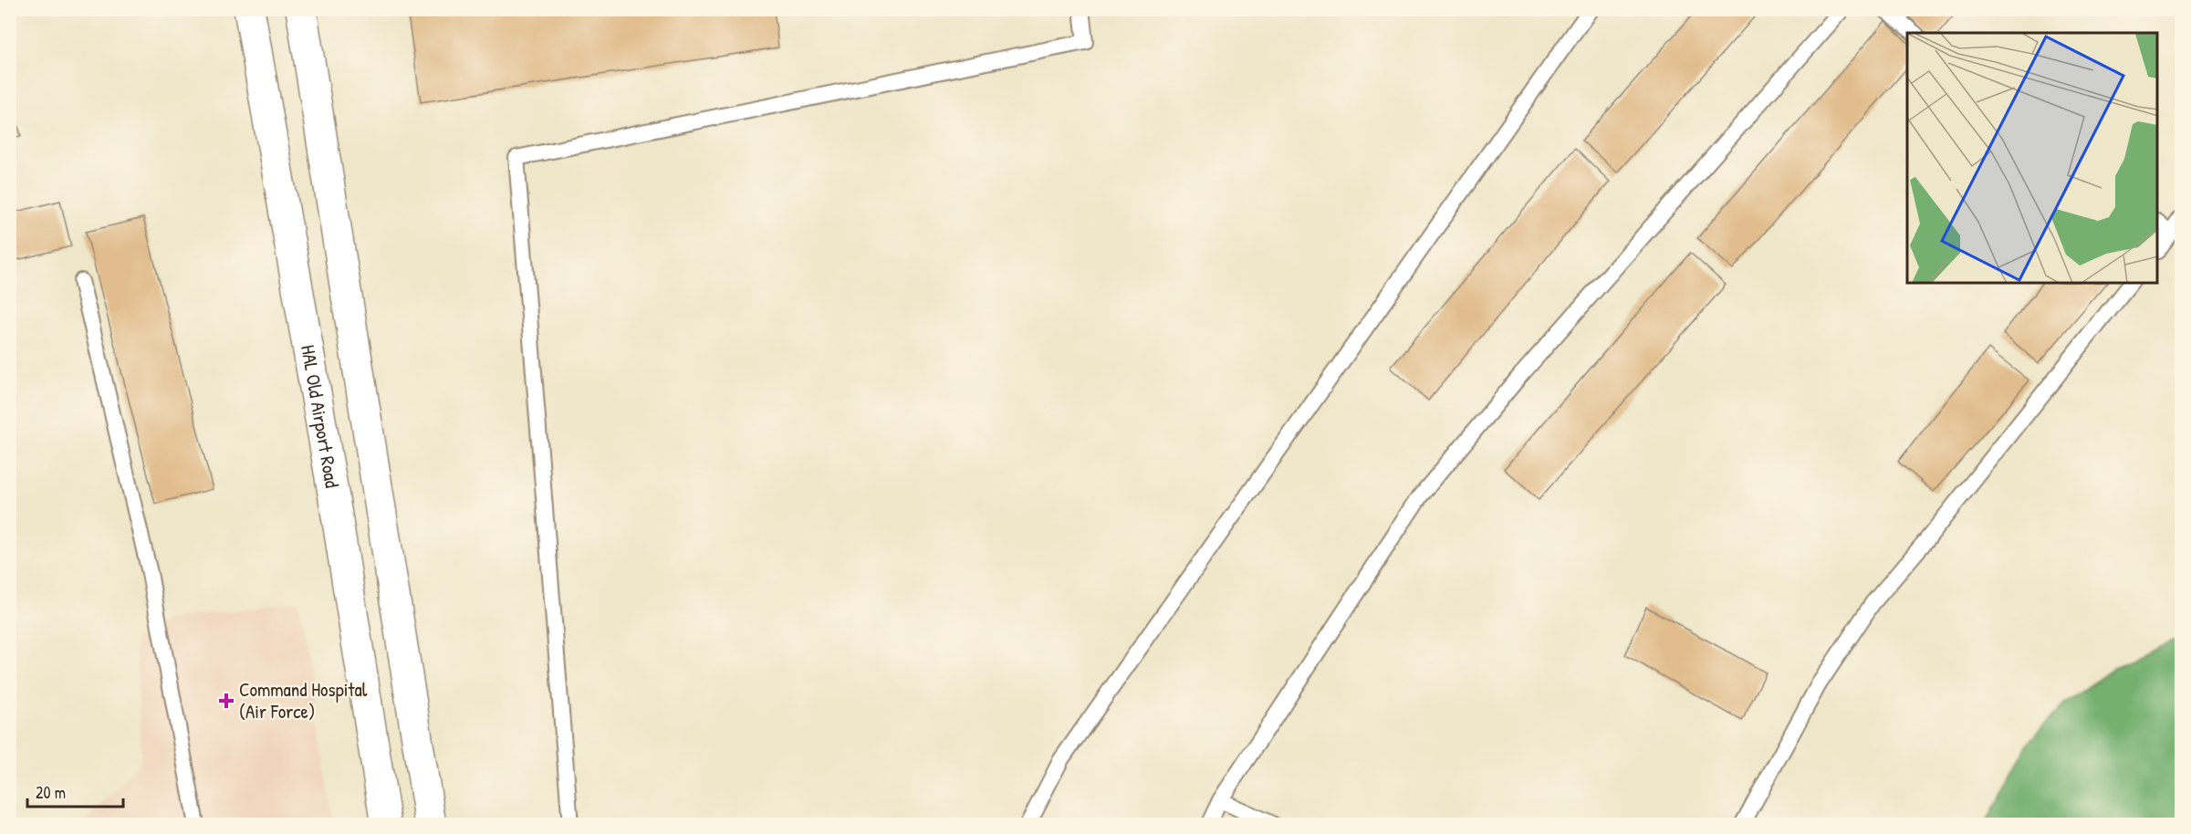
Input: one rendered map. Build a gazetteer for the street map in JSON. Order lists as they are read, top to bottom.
{
  "streets": {
    "main road": ["HAL Old Airport Road"]
  },
  "places": {
    "health": ["Command Hospital (Air Force)"]
  },
  "scale_bar": "20 m"
}
